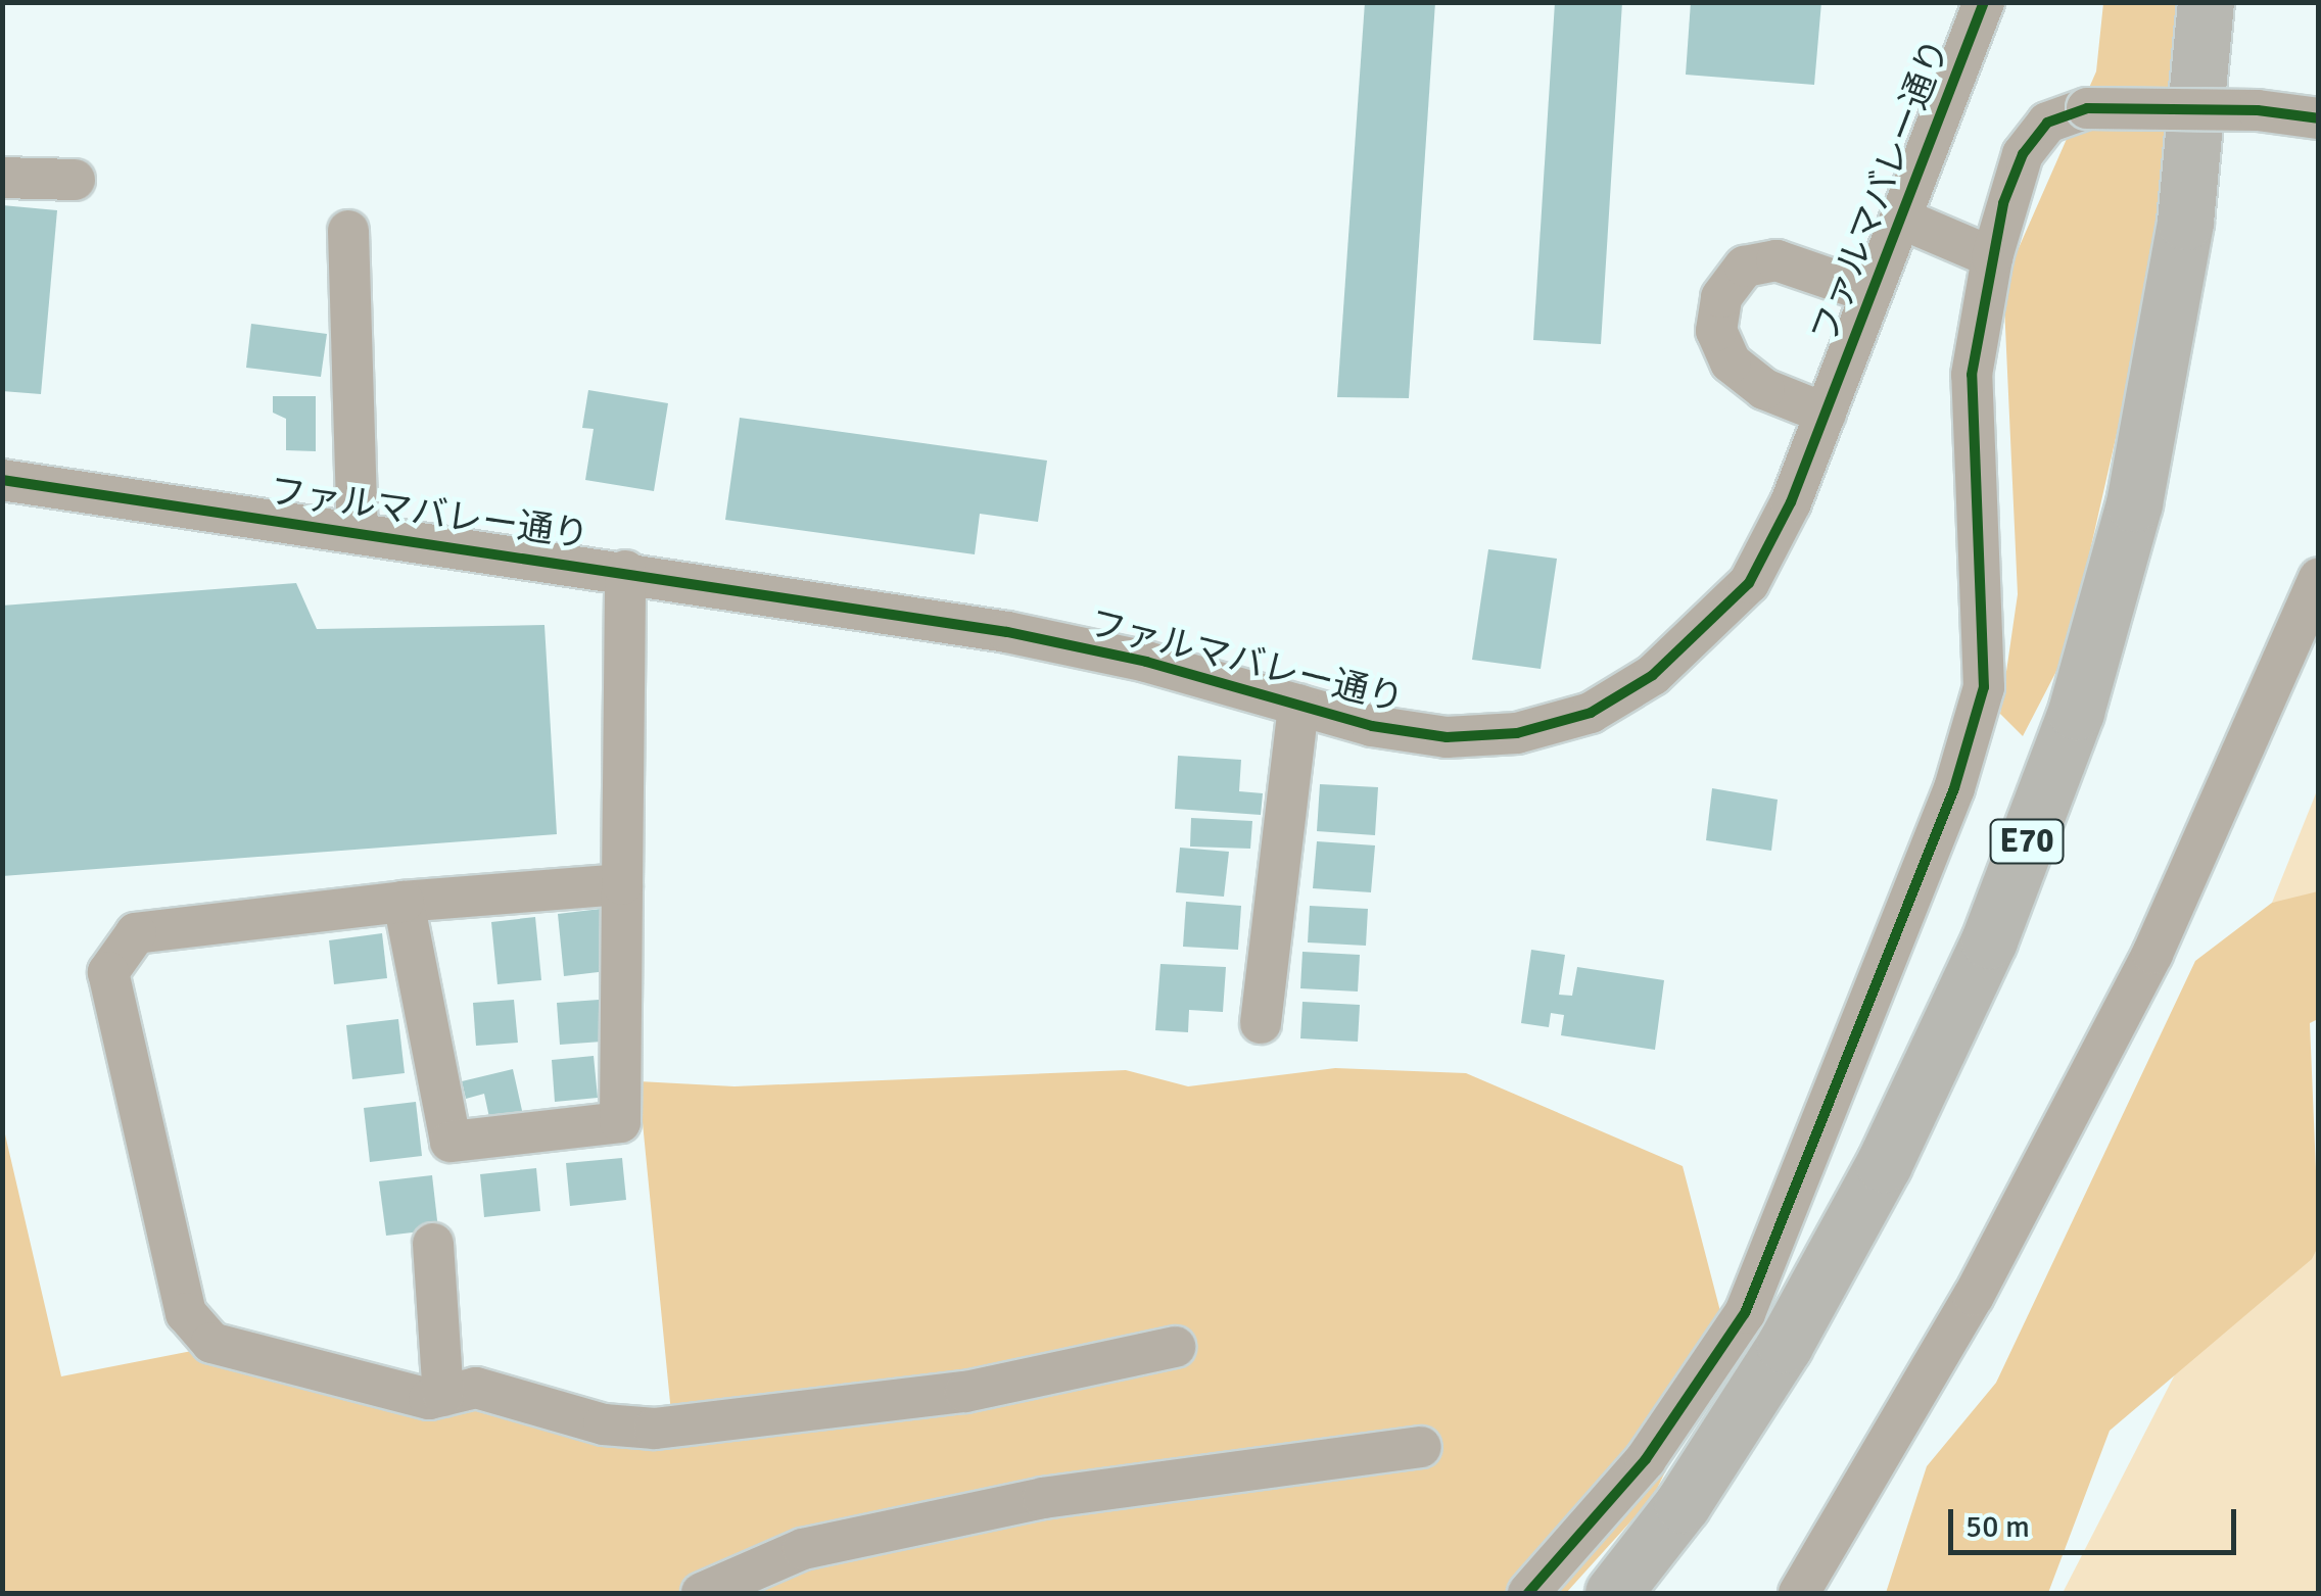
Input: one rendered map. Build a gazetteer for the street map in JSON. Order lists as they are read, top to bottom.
{
  "streets": {
    "highway": ["E70"],
    "street": ["ファルマバレー通り"]
  },
  "scale_bar": "50 m"
}
